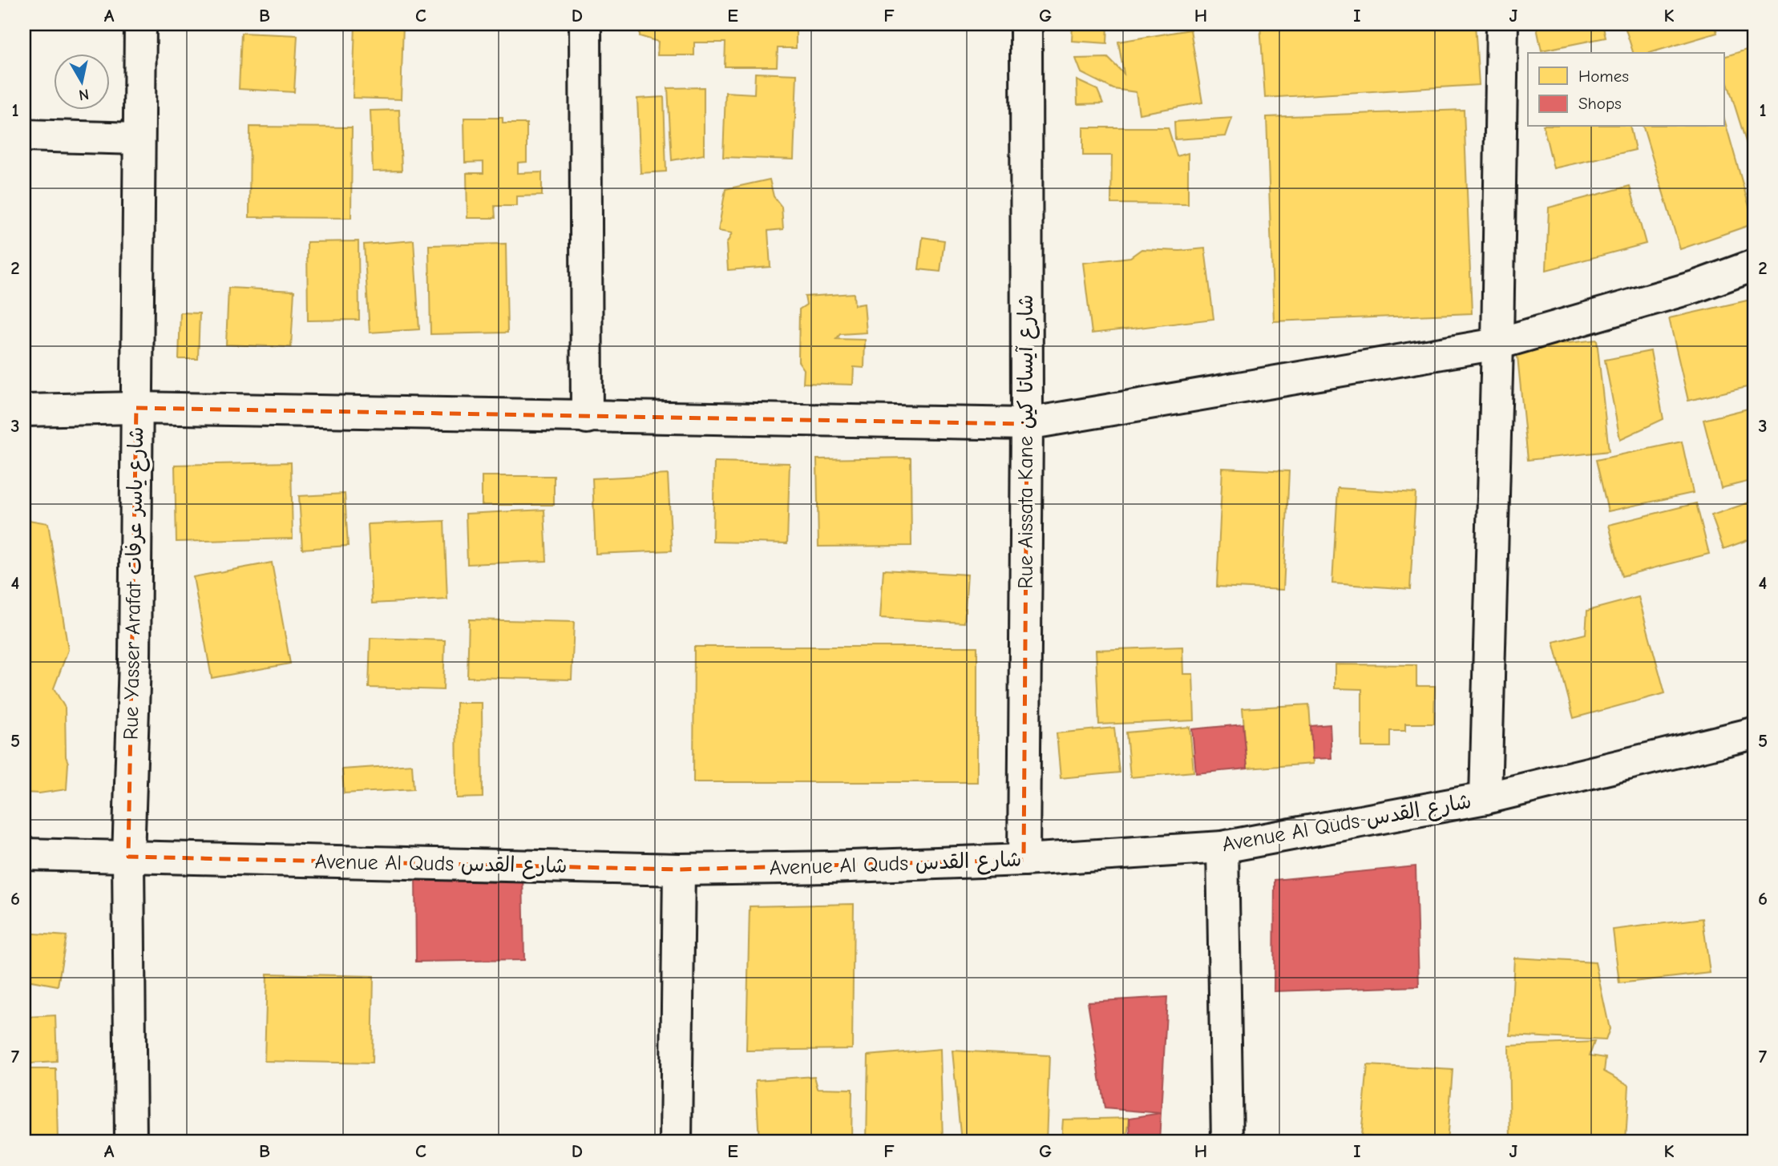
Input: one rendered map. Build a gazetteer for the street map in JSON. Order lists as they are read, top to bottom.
{
  "streets": {
    "street": ["Rue Aissata Kane شارع آيساتا كين", "Rue Yasser Arafat شارع ياسر عرفات", "Avenue Al Quds شارع القدس"]
  },
  "crossings": [
    ["Rue Aissata Kane شارع آيساتا كين", "Avenue Al Quds شارع القدس"],
    ["Rue Yasser Arafat شارع ياسر عرفات", "Avenue Al Quds شارع القدس"]
  ],
  "legend": ["Homes", "Shops"],
  "north": "bottom",
  "grid": {
    "columns": [
      "A",
      "B",
      "C",
      "D",
      "E",
      "F",
      "G",
      "H",
      "I",
      "J",
      "K"
    ],
    "rows": [
      "1",
      "2",
      "3",
      "4",
      "5",
      "6",
      "7"
    ]
  }
}
